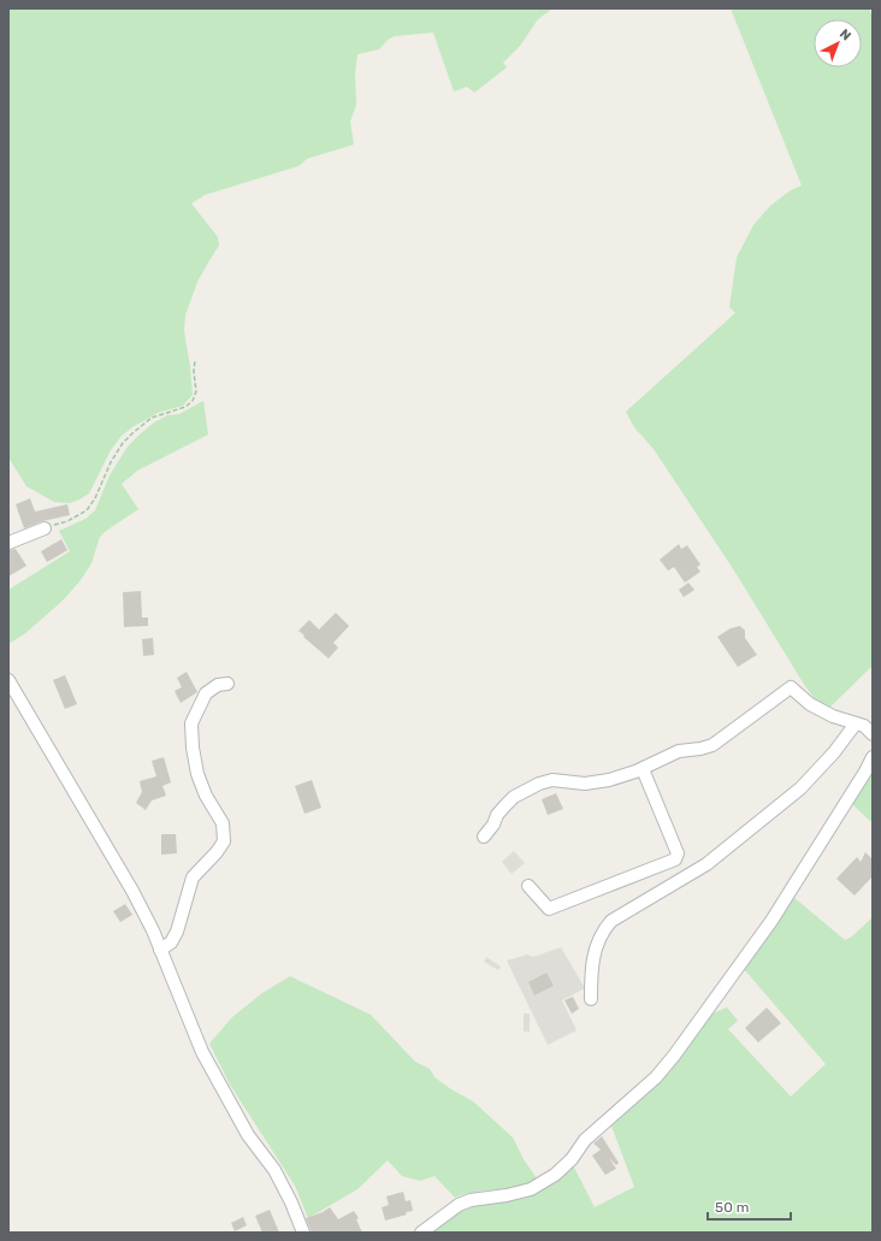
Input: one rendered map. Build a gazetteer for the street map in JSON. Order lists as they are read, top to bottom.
{
  "scale_bar": "50 m",
  "north": "top right"
}
